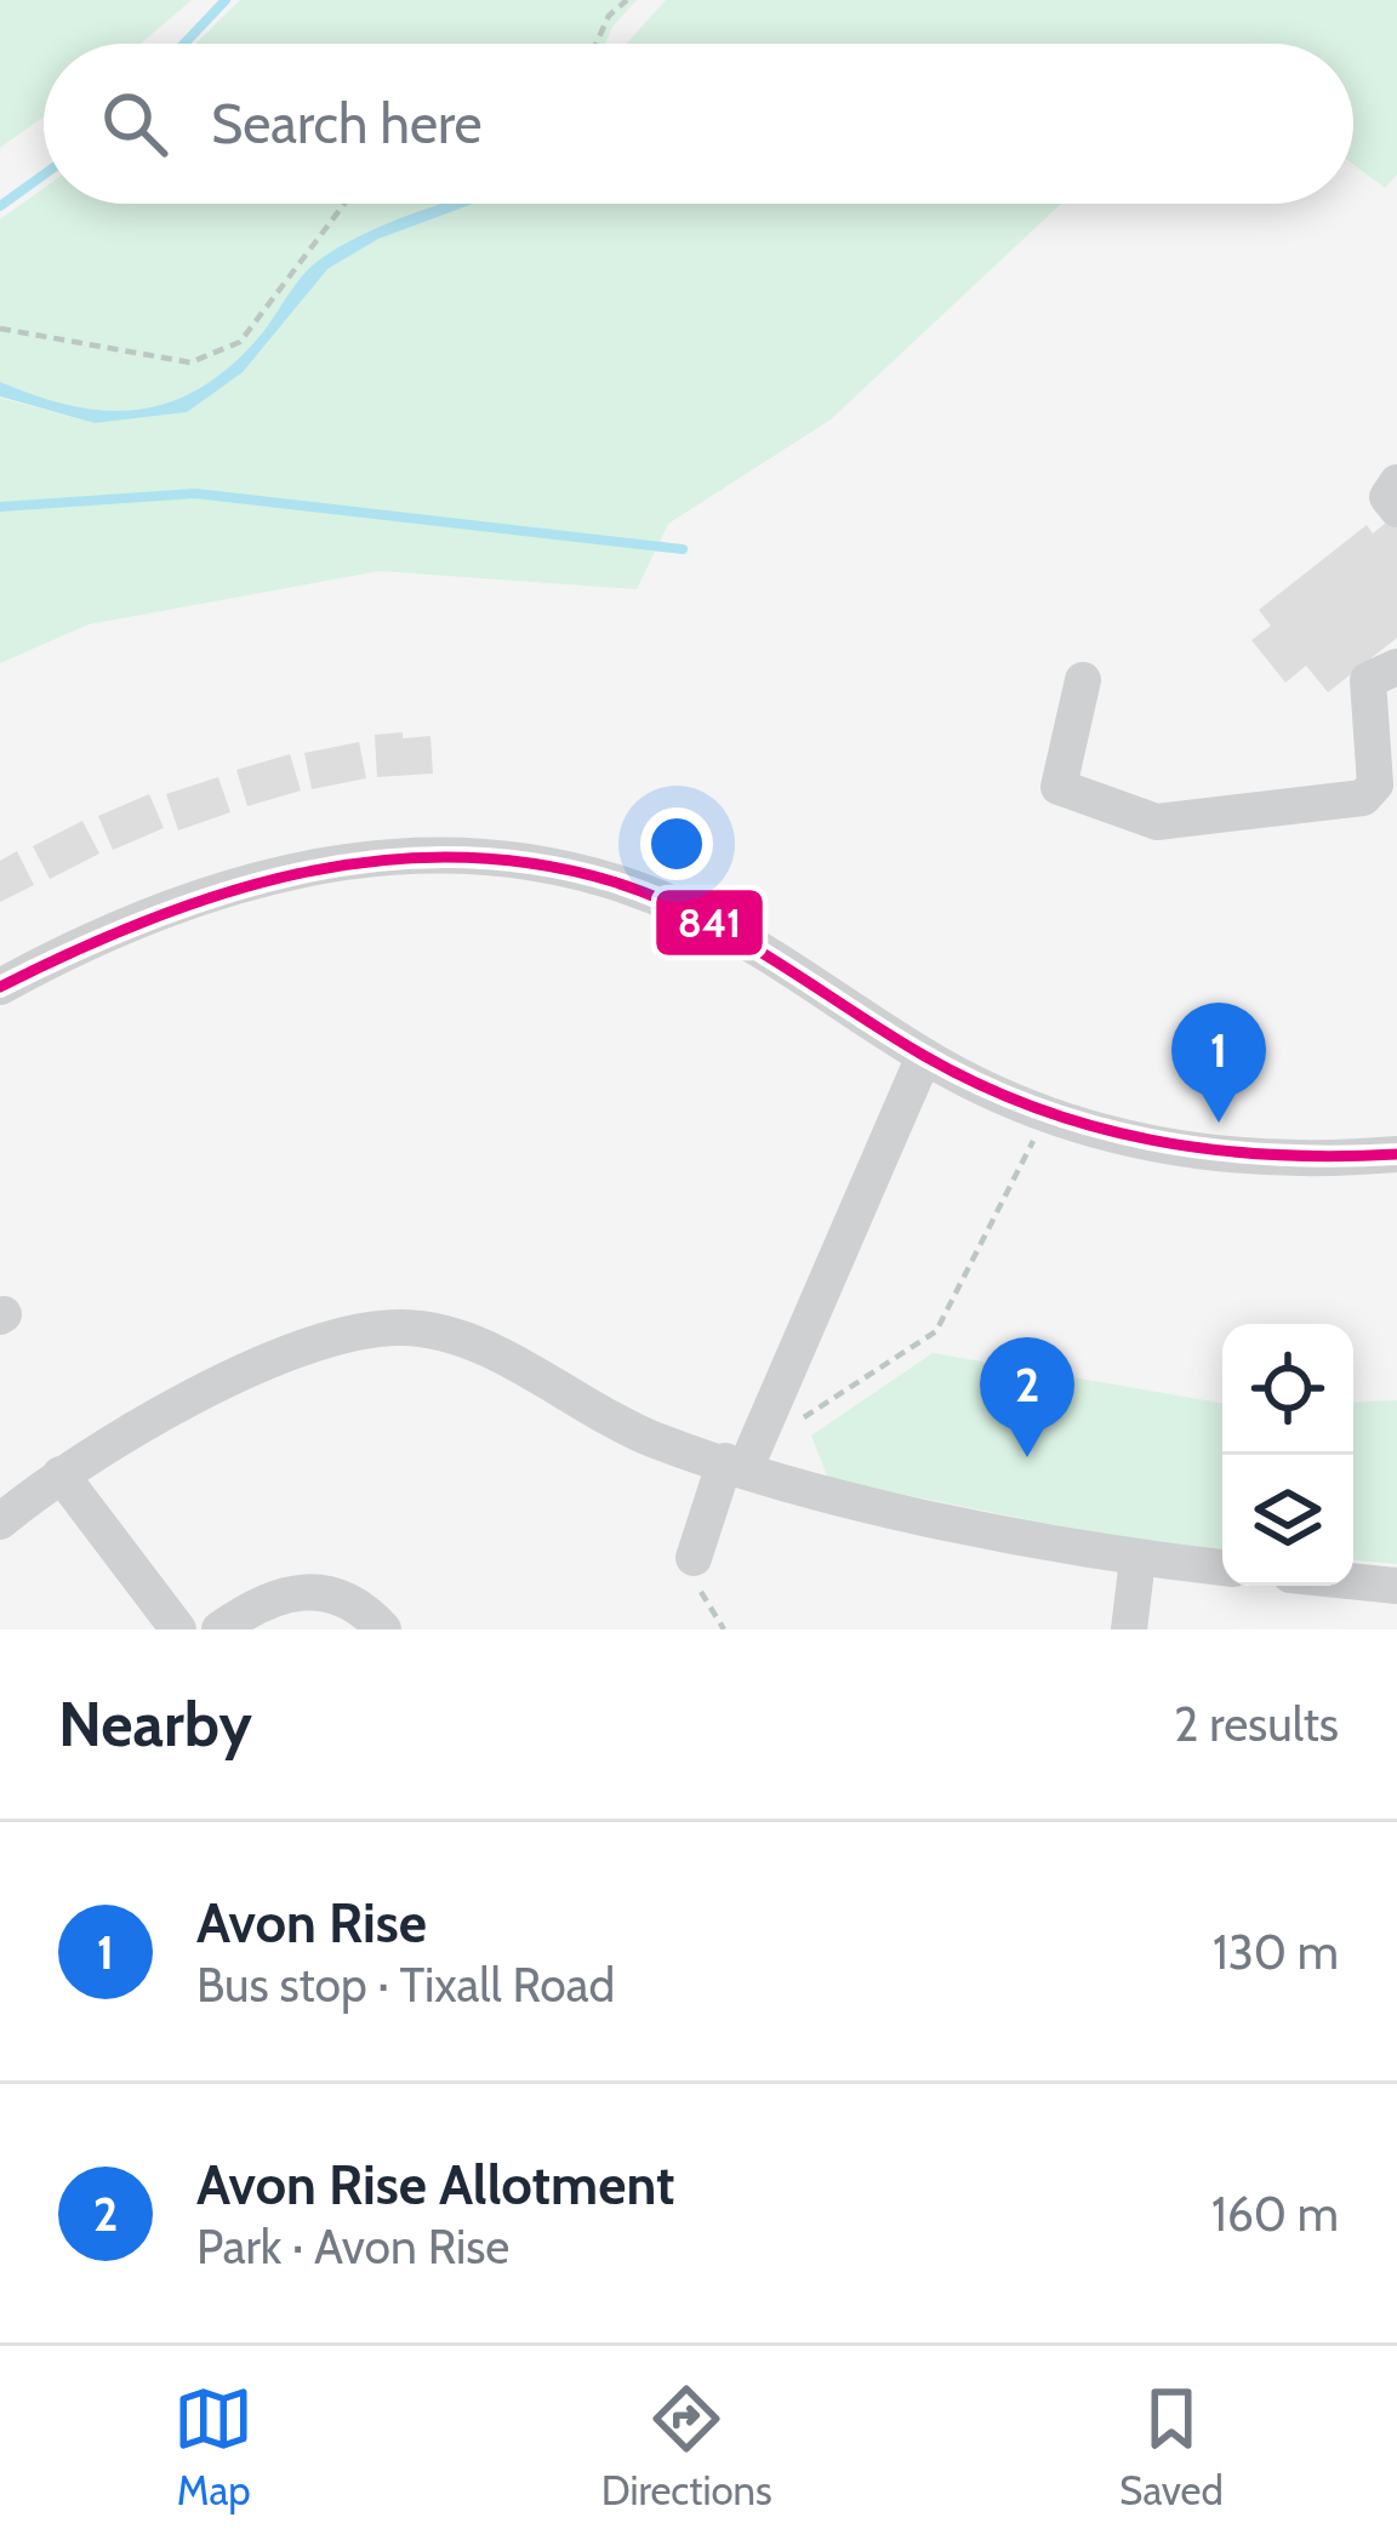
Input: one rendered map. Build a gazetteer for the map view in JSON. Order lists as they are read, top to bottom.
{
  "lines": ["transit line 841"],
  "page": {
    "search": "Search here",
    "pins": ["1", "2"],
    "heading": ["Nearby", "2 results"],
    "list": [
      {
        "mark": "1",
        "name": "Avon Rise",
        "note": "Bus stop · Tixall Road",
        "value": "130 m"
      },
      {
        "mark": "2",
        "name": "Avon Rise Allotment",
        "note": "Park · Avon Rise",
        "value": "160 m"
      }
    ],
    "nav": ["Map", "Directions", "Saved"]
  }
}
